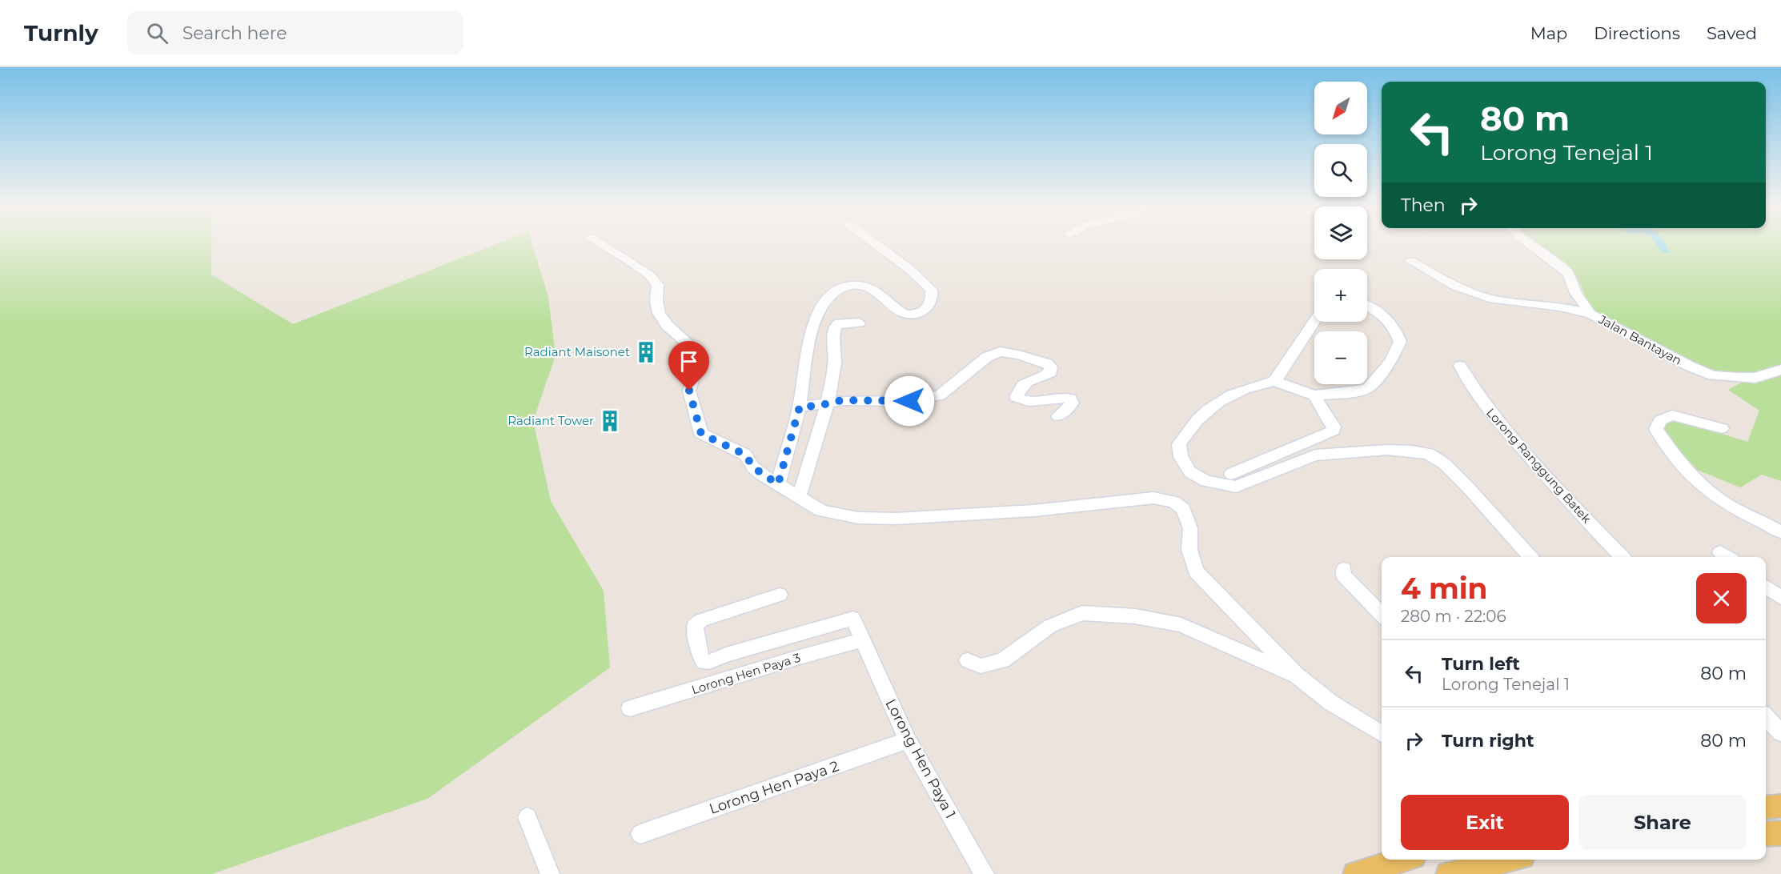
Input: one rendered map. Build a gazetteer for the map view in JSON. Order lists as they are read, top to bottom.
{
  "streets": {
    "street": [
      "Jalan Bantayan",
      "Lorong Ranggung Batek",
      "Lorong Hen Paya 3",
      "Lorong Hen Paya 1",
      "Lorong Hen Paya 2"
    ]
  },
  "crossings": [
    ["Lorong Hen Paya 3", "Lorong Hen Paya 1"],
    ["Lorong Hen Paya 1", "Lorong Hen Paya 2"]
  ],
  "places": {
    "building": ["Radiant Maisonet", "Radiant Tower"]
  },
  "north": "bottom left",
  "page": {
    "header": "Turnly",
    "search": "Search here",
    "nav": ["Map", "Directions", "Saved"],
    "map_buttons": ["+", "−"],
    "turn": ["80 m", "Lorong Tenejal 1"],
    "then": "Then",
    "heading": ["4 min", "280 m · 22:06"],
    "list": [
      {
        "name": "Turn left",
        "note": "Lorong Tenejal 1",
        "value": "80 m"
      },
      {
        "name": "Turn right",
        "value": "80 m"
      }
    ],
    "buttons": ["Exit", "Share"]
  }
}
